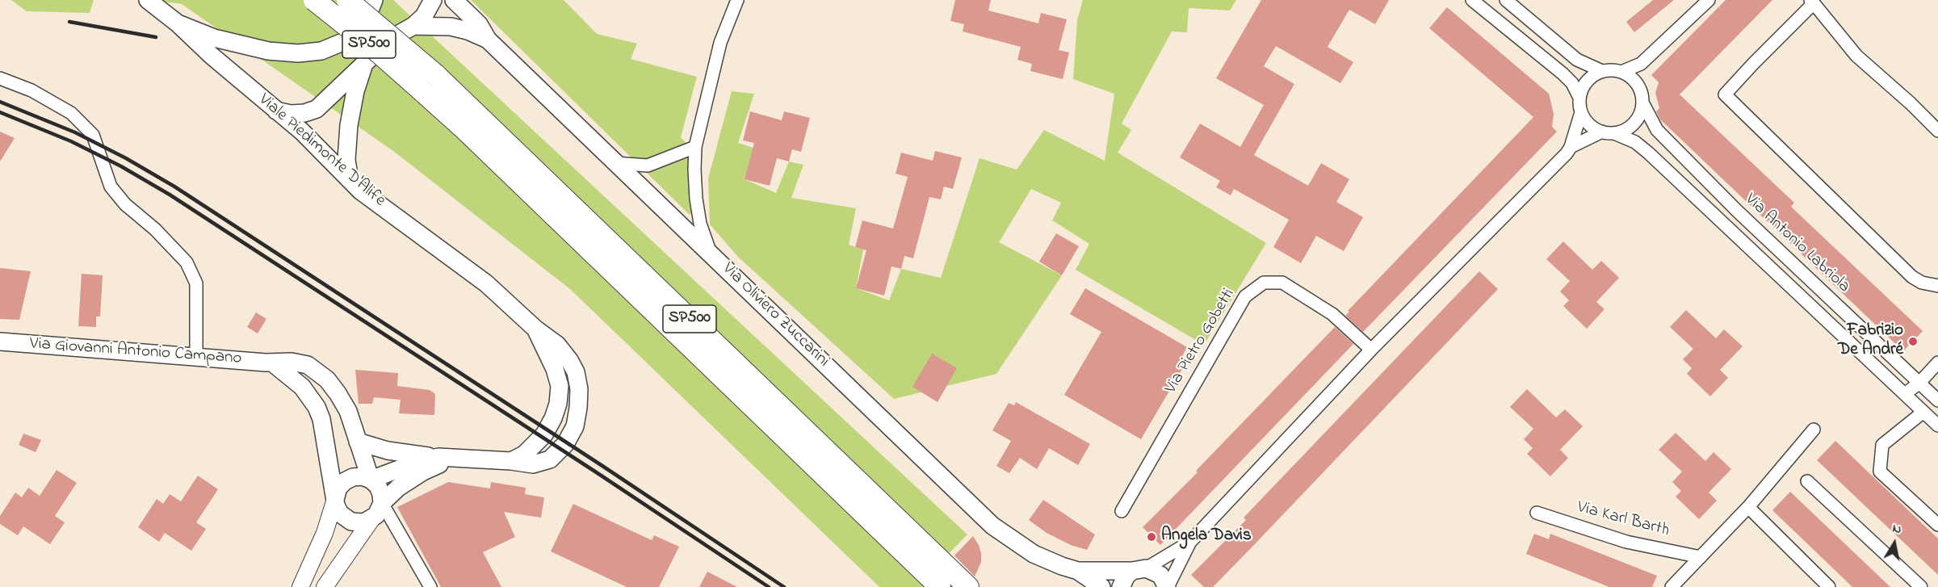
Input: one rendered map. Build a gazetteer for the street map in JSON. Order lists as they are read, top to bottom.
{
  "streets": {
    "highway": ["SP500"],
    "main road": ["Viale Piedimonte D'Alife", "Via Oliviero Zuccarini", "Via Giovanni Antonio Campano"],
    "street": ["Via Antonio Labriola", "Via Pietro Gobetti", "Via Karl Barth"]
  },
  "crossings": [
    ["Viale Piedimonte D'Alife", "Via Giovanni Antonio Campano"]
  ],
  "places": ["Fabrizio De André", "Angela Davis"],
  "north": "top"
}
